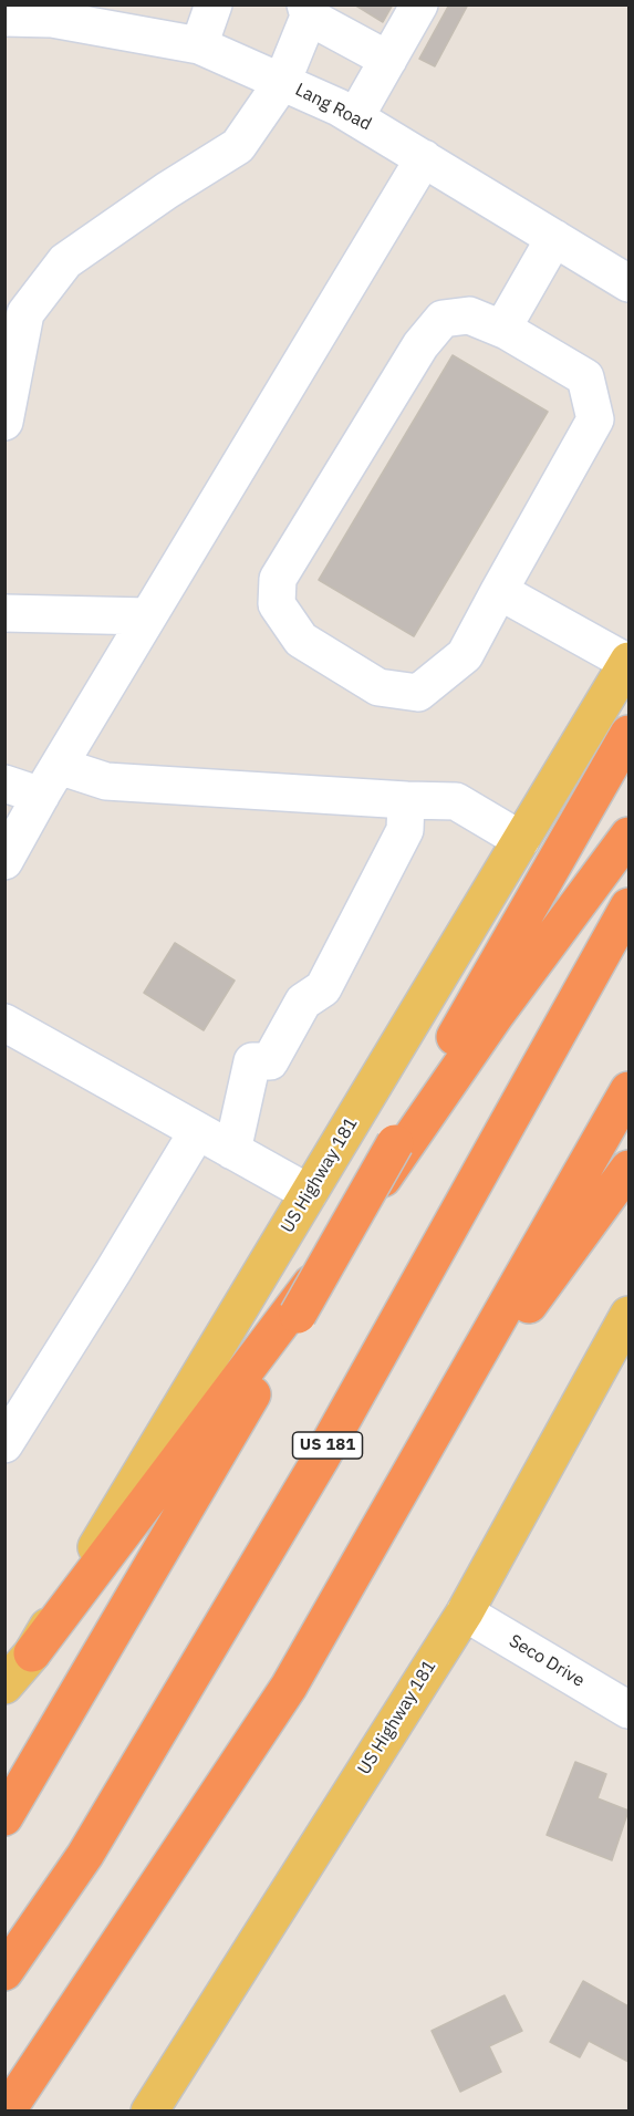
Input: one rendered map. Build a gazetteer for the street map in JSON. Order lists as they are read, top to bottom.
{
  "streets": {
    "highway": ["US 181"],
    "main road": ["US Highway 181"],
    "street": ["Lang Road", "Seco Drive"]
  },
  "crossings": [
    ["US Highway 181", "Seco Drive"]
  ]
}
